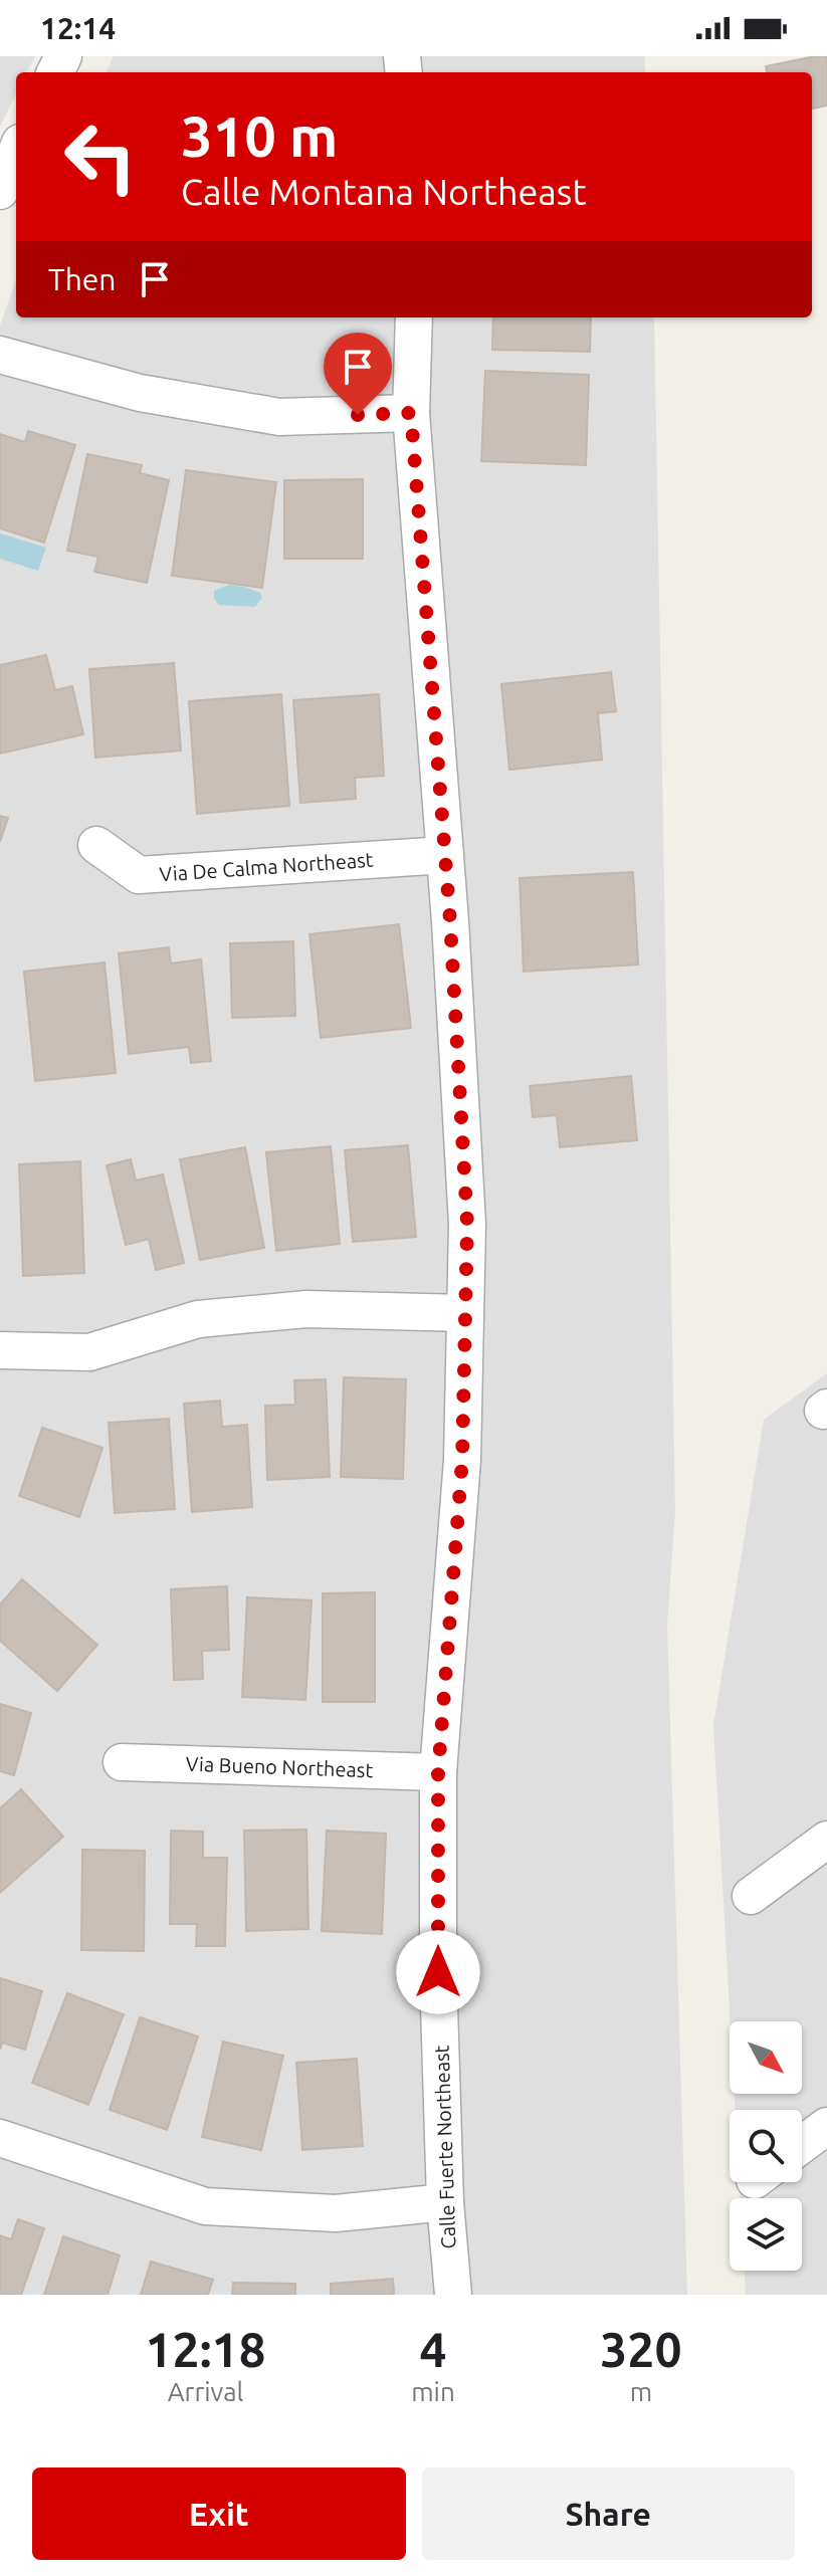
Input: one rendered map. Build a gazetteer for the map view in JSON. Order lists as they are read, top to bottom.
{
  "streets": {
    "street": ["Via De Calma Northeast", "Via Bueno Northeast", "Calle Fuerte Northeast"]
  },
  "crossings": [
    ["Via De Calma Northeast", "Calle Fuerte Northeast"],
    ["Via Bueno Northeast", "Calle Fuerte Northeast"]
  ],
  "north": "bottom right",
  "page": {
    "status": "12:14",
    "turn": ["310 m", "Calle Montana Northeast"],
    "then": "Then",
    "eta": [
      "12:18",
      "Arrival",
      "4",
      "min",
      "320",
      "m"
    ],
    "buttons": ["Exit", "Share"]
  }
}
